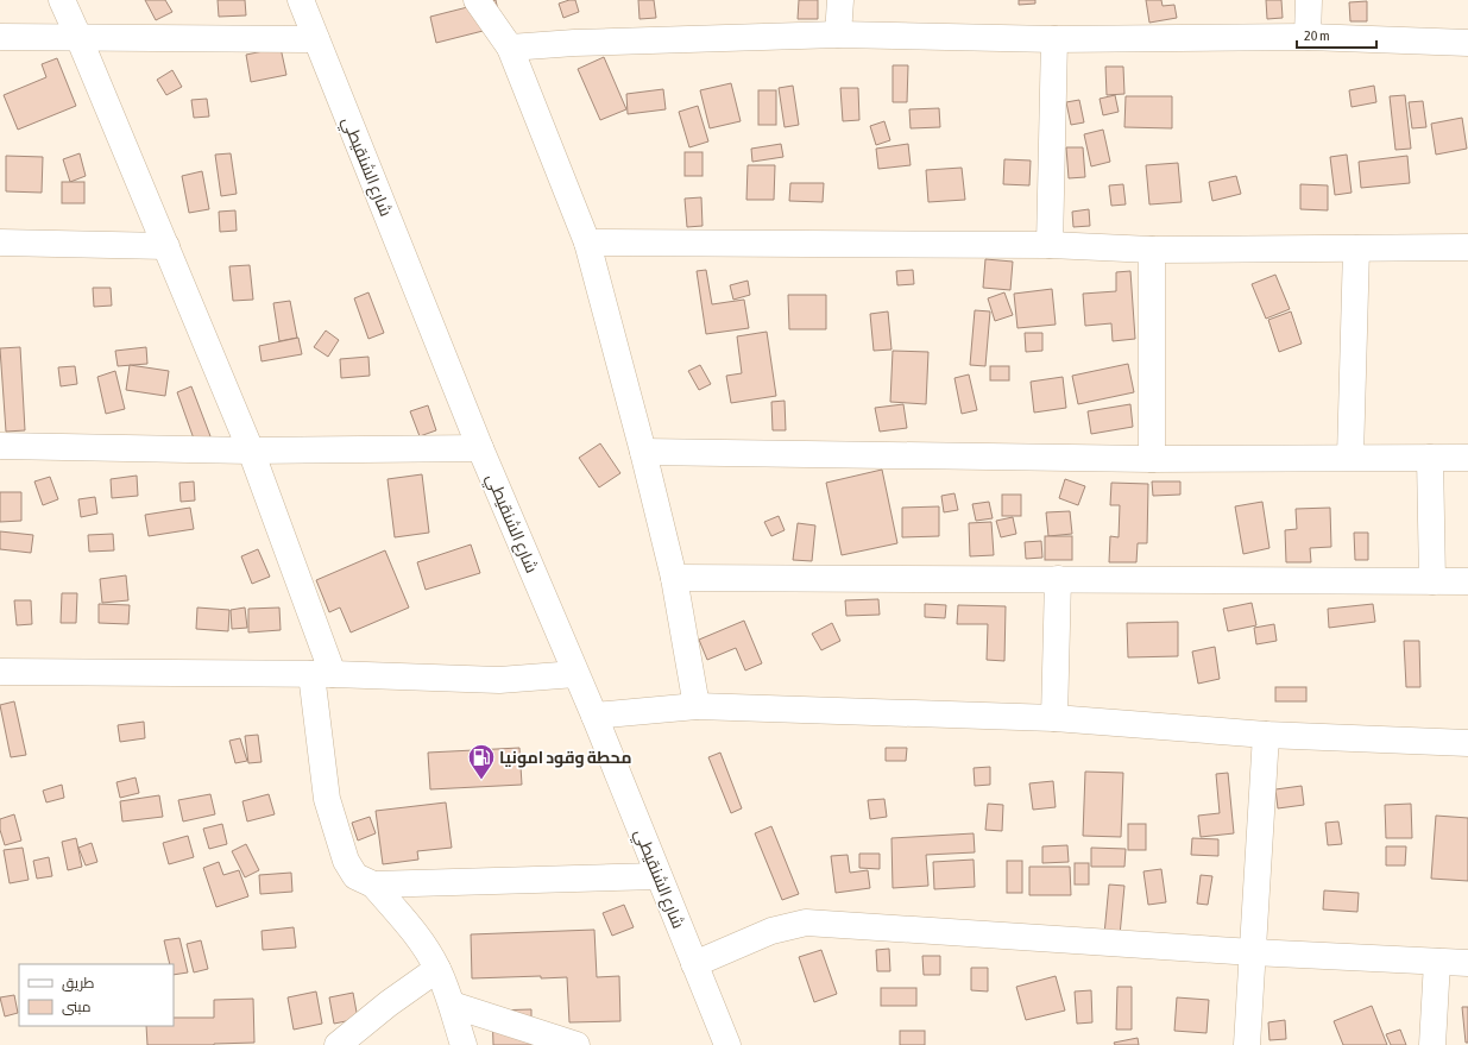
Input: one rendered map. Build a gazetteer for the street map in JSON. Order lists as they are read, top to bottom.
{
  "streets": {
    "street": ["شارع الشنقيطي"]
  },
  "places": {
    "fuel station": ["محطة وقود امونيا"]
  },
  "legend": ["طريق", "مبنى"],
  "scale_bar": "20 m"
}
